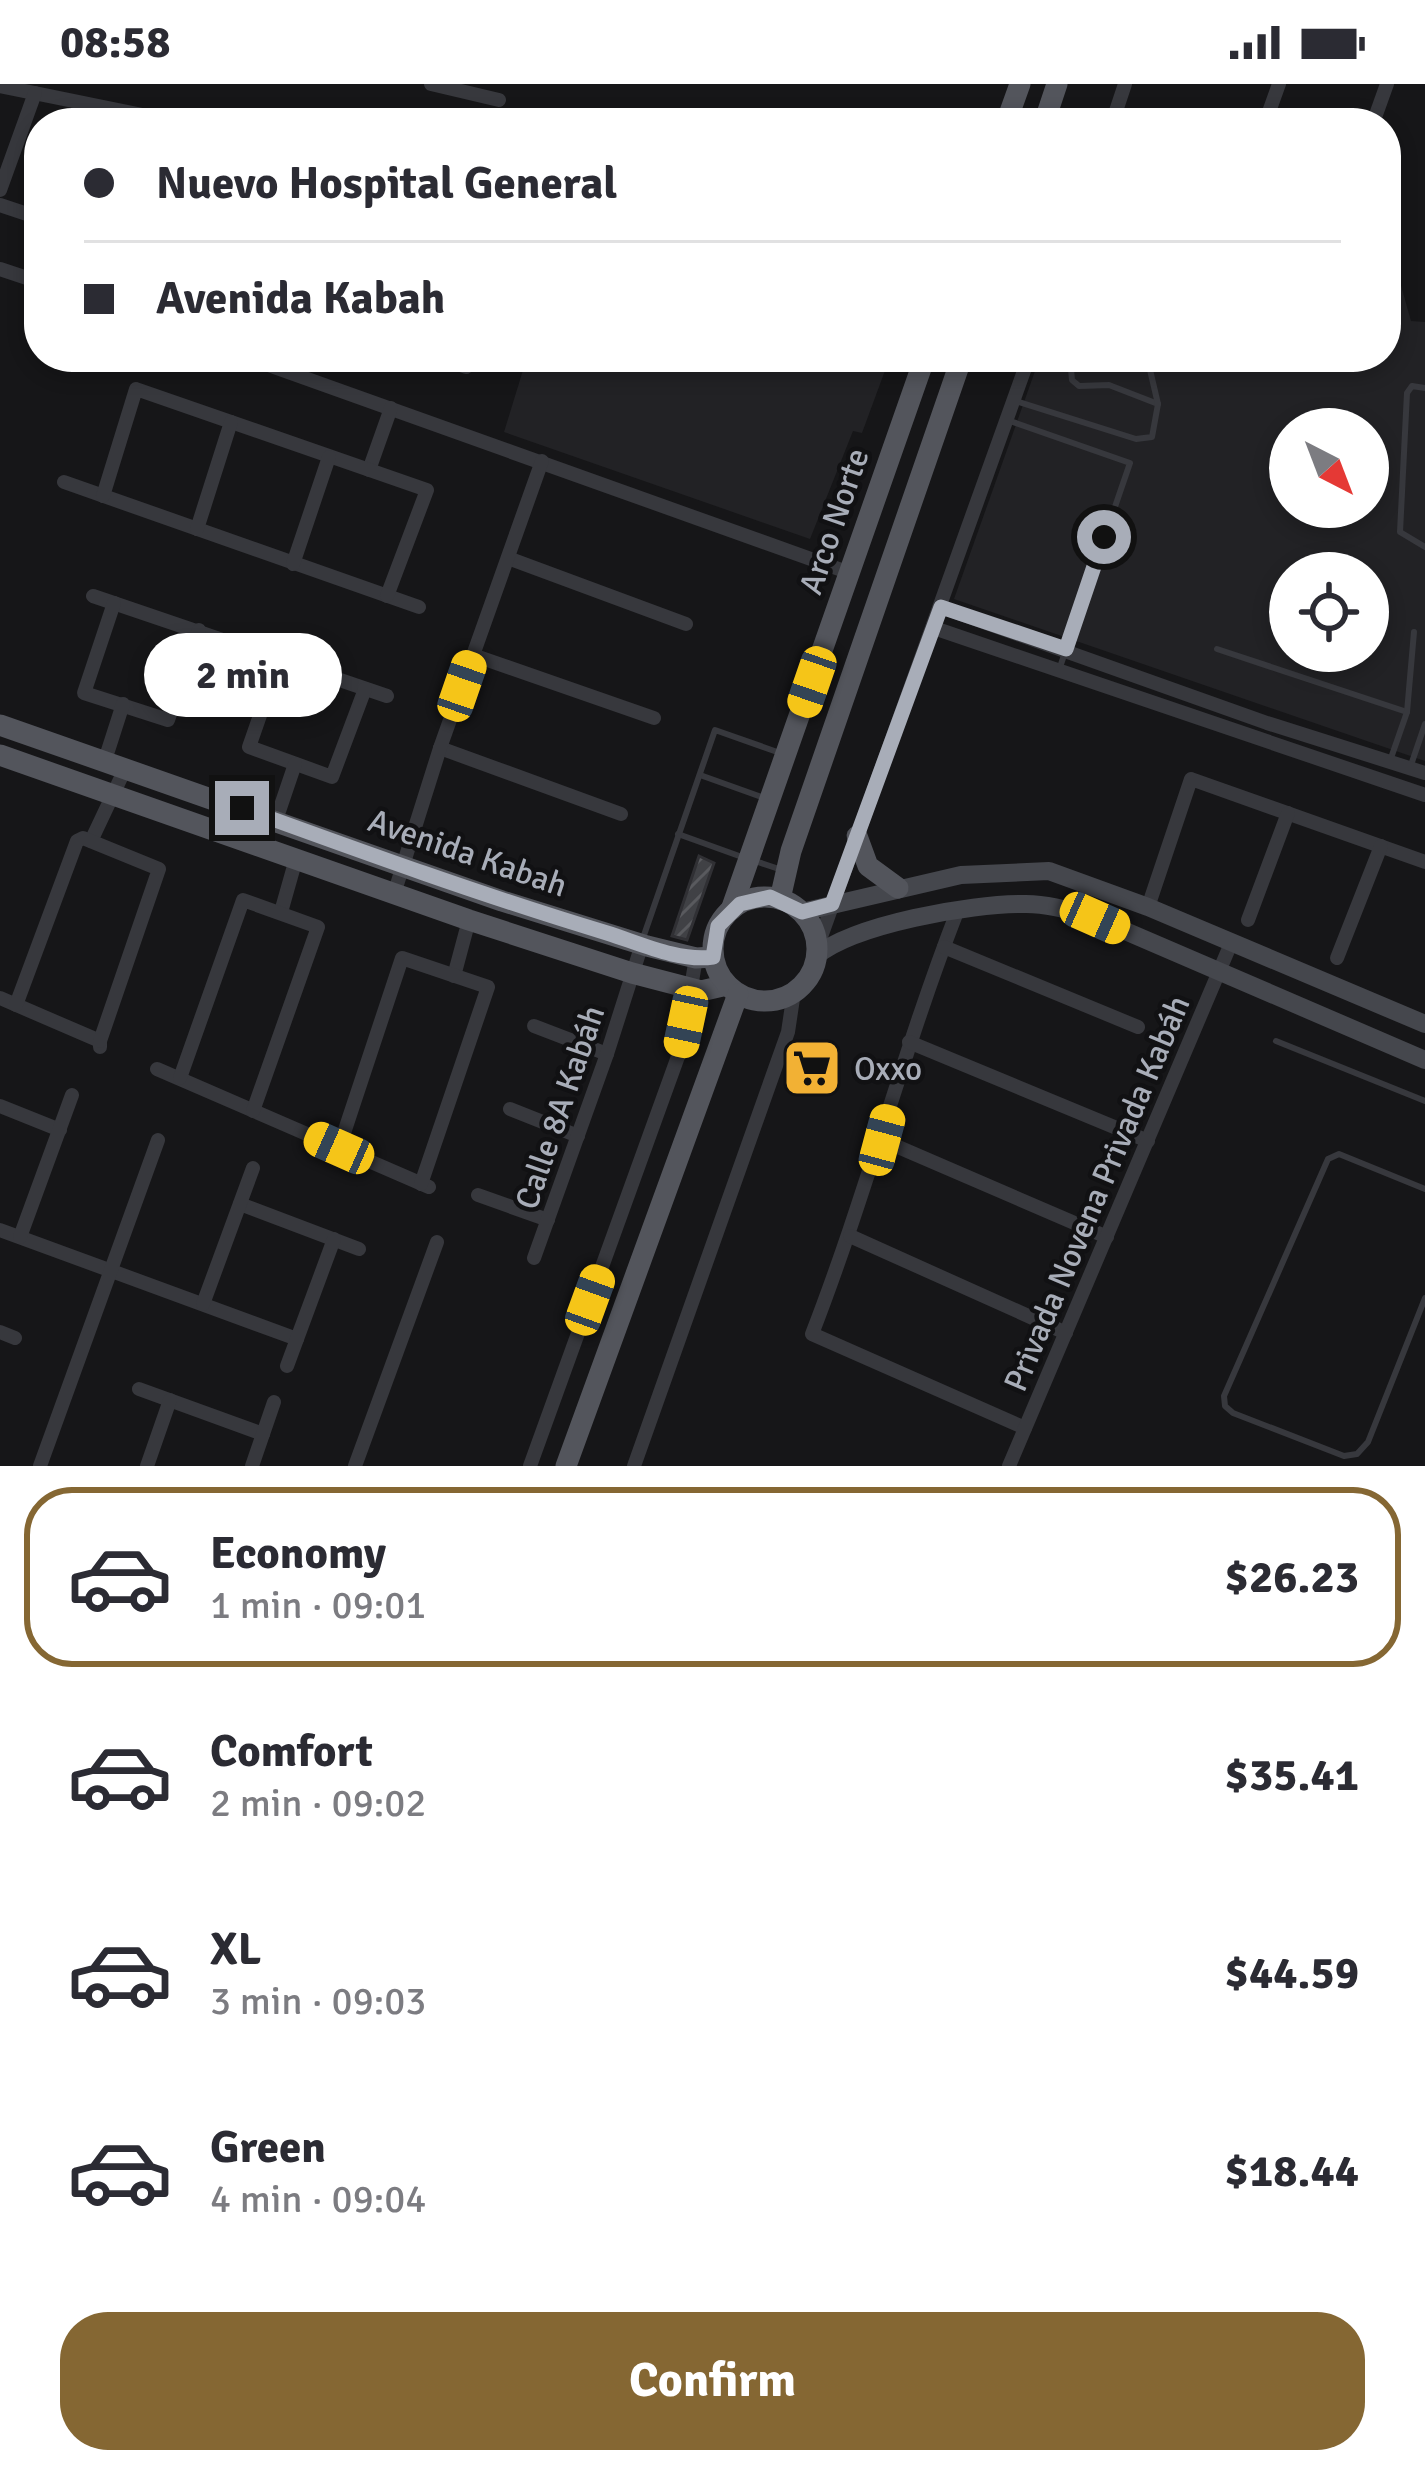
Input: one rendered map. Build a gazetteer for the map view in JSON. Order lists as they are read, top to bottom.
{
  "streets": {
    "main road": ["Arco Norte", "Avenida Kabah"],
    "street": ["Calle 8A Kabáh", "Privada Novena Privada Kabáh"]
  },
  "crossings": [
    ["Arco Norte", "Avenida Kabah"],
    ["Avenida Kabah", "Calle 8A Kabáh"]
  ],
  "places": {
    "supermarket": ["Oxxo"]
  },
  "north": "bottom right",
  "page": {
    "status": "08:58",
    "banner": ["Nuevo Hospital General", "Avenida Kabah"],
    "bubble": "2 min",
    "list": [
      {
        "name": "Economy",
        "note": "1 min · 09:01",
        "value": "$26.23"
      },
      {
        "name": "Comfort",
        "note": "2 min · 09:02",
        "value": "$35.41"
      },
      {
        "name": "XL",
        "note": "3 min · 09:03",
        "value": "$44.59"
      },
      {
        "name": "Green",
        "note": "4 min · 09:04",
        "value": "$18.44"
      }
    ],
    "buttons": "Confirm"
  }
}
